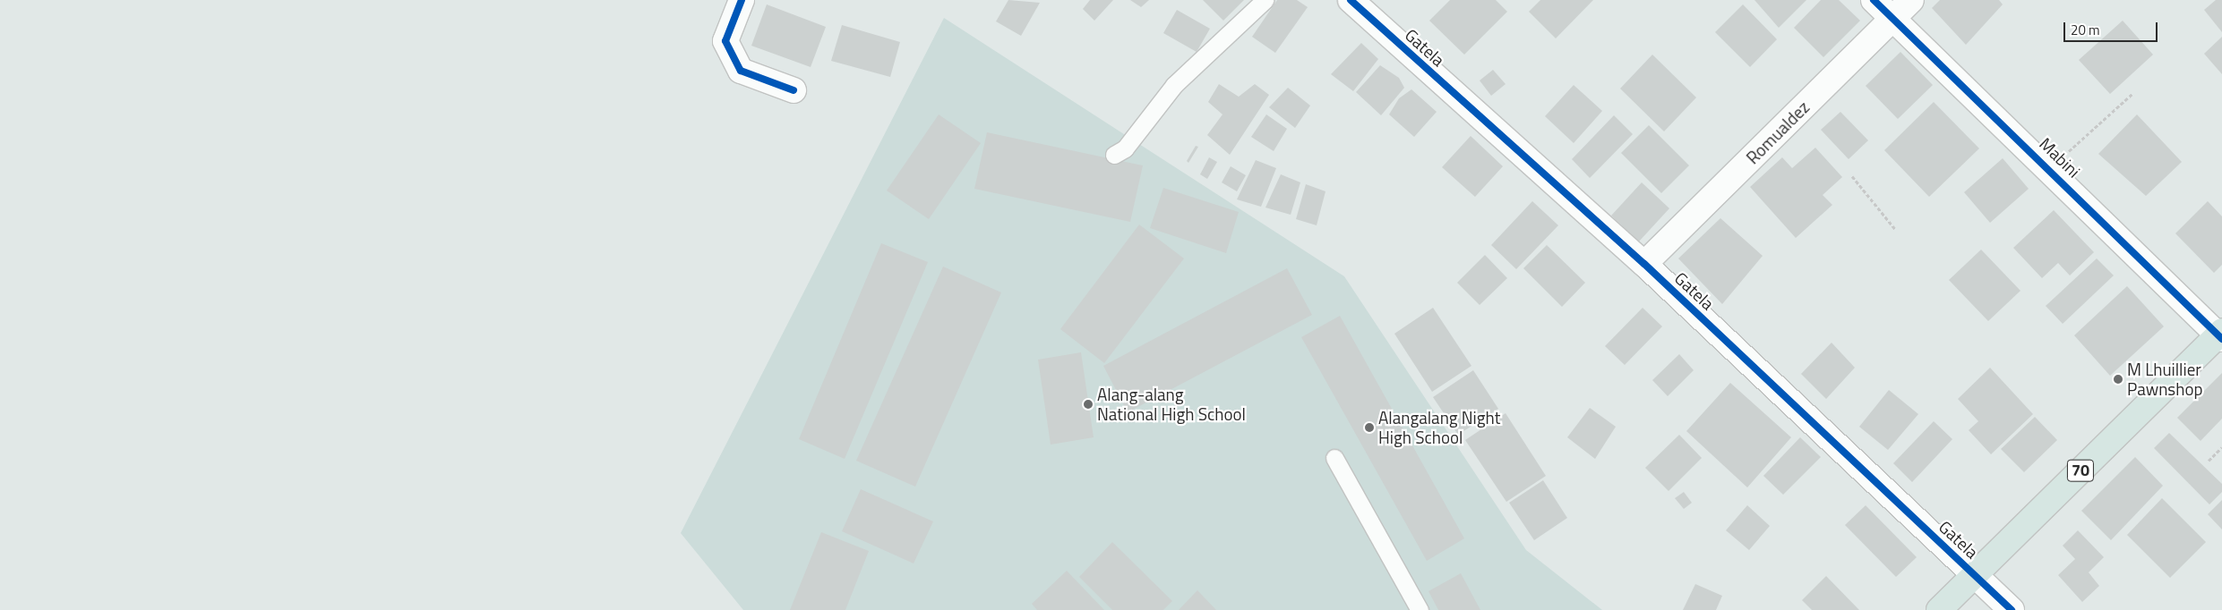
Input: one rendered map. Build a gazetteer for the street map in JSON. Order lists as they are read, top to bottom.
{
  "streets": {
    "highway": ["70"],
    "street": ["Gatela", "Romualdez", "Mabini"]
  },
  "crossings": [
    ["Gatela", "Romualdez"],
    ["Gatela", "70"],
    ["Romualdez", "Mabini"],
    ["Mabini", "70"]
  ],
  "places": ["M Lhuillier Pawnshop", "Alang-alang National High School", "Alangalang Night High School"],
  "scale_bar": "20 m"
}
